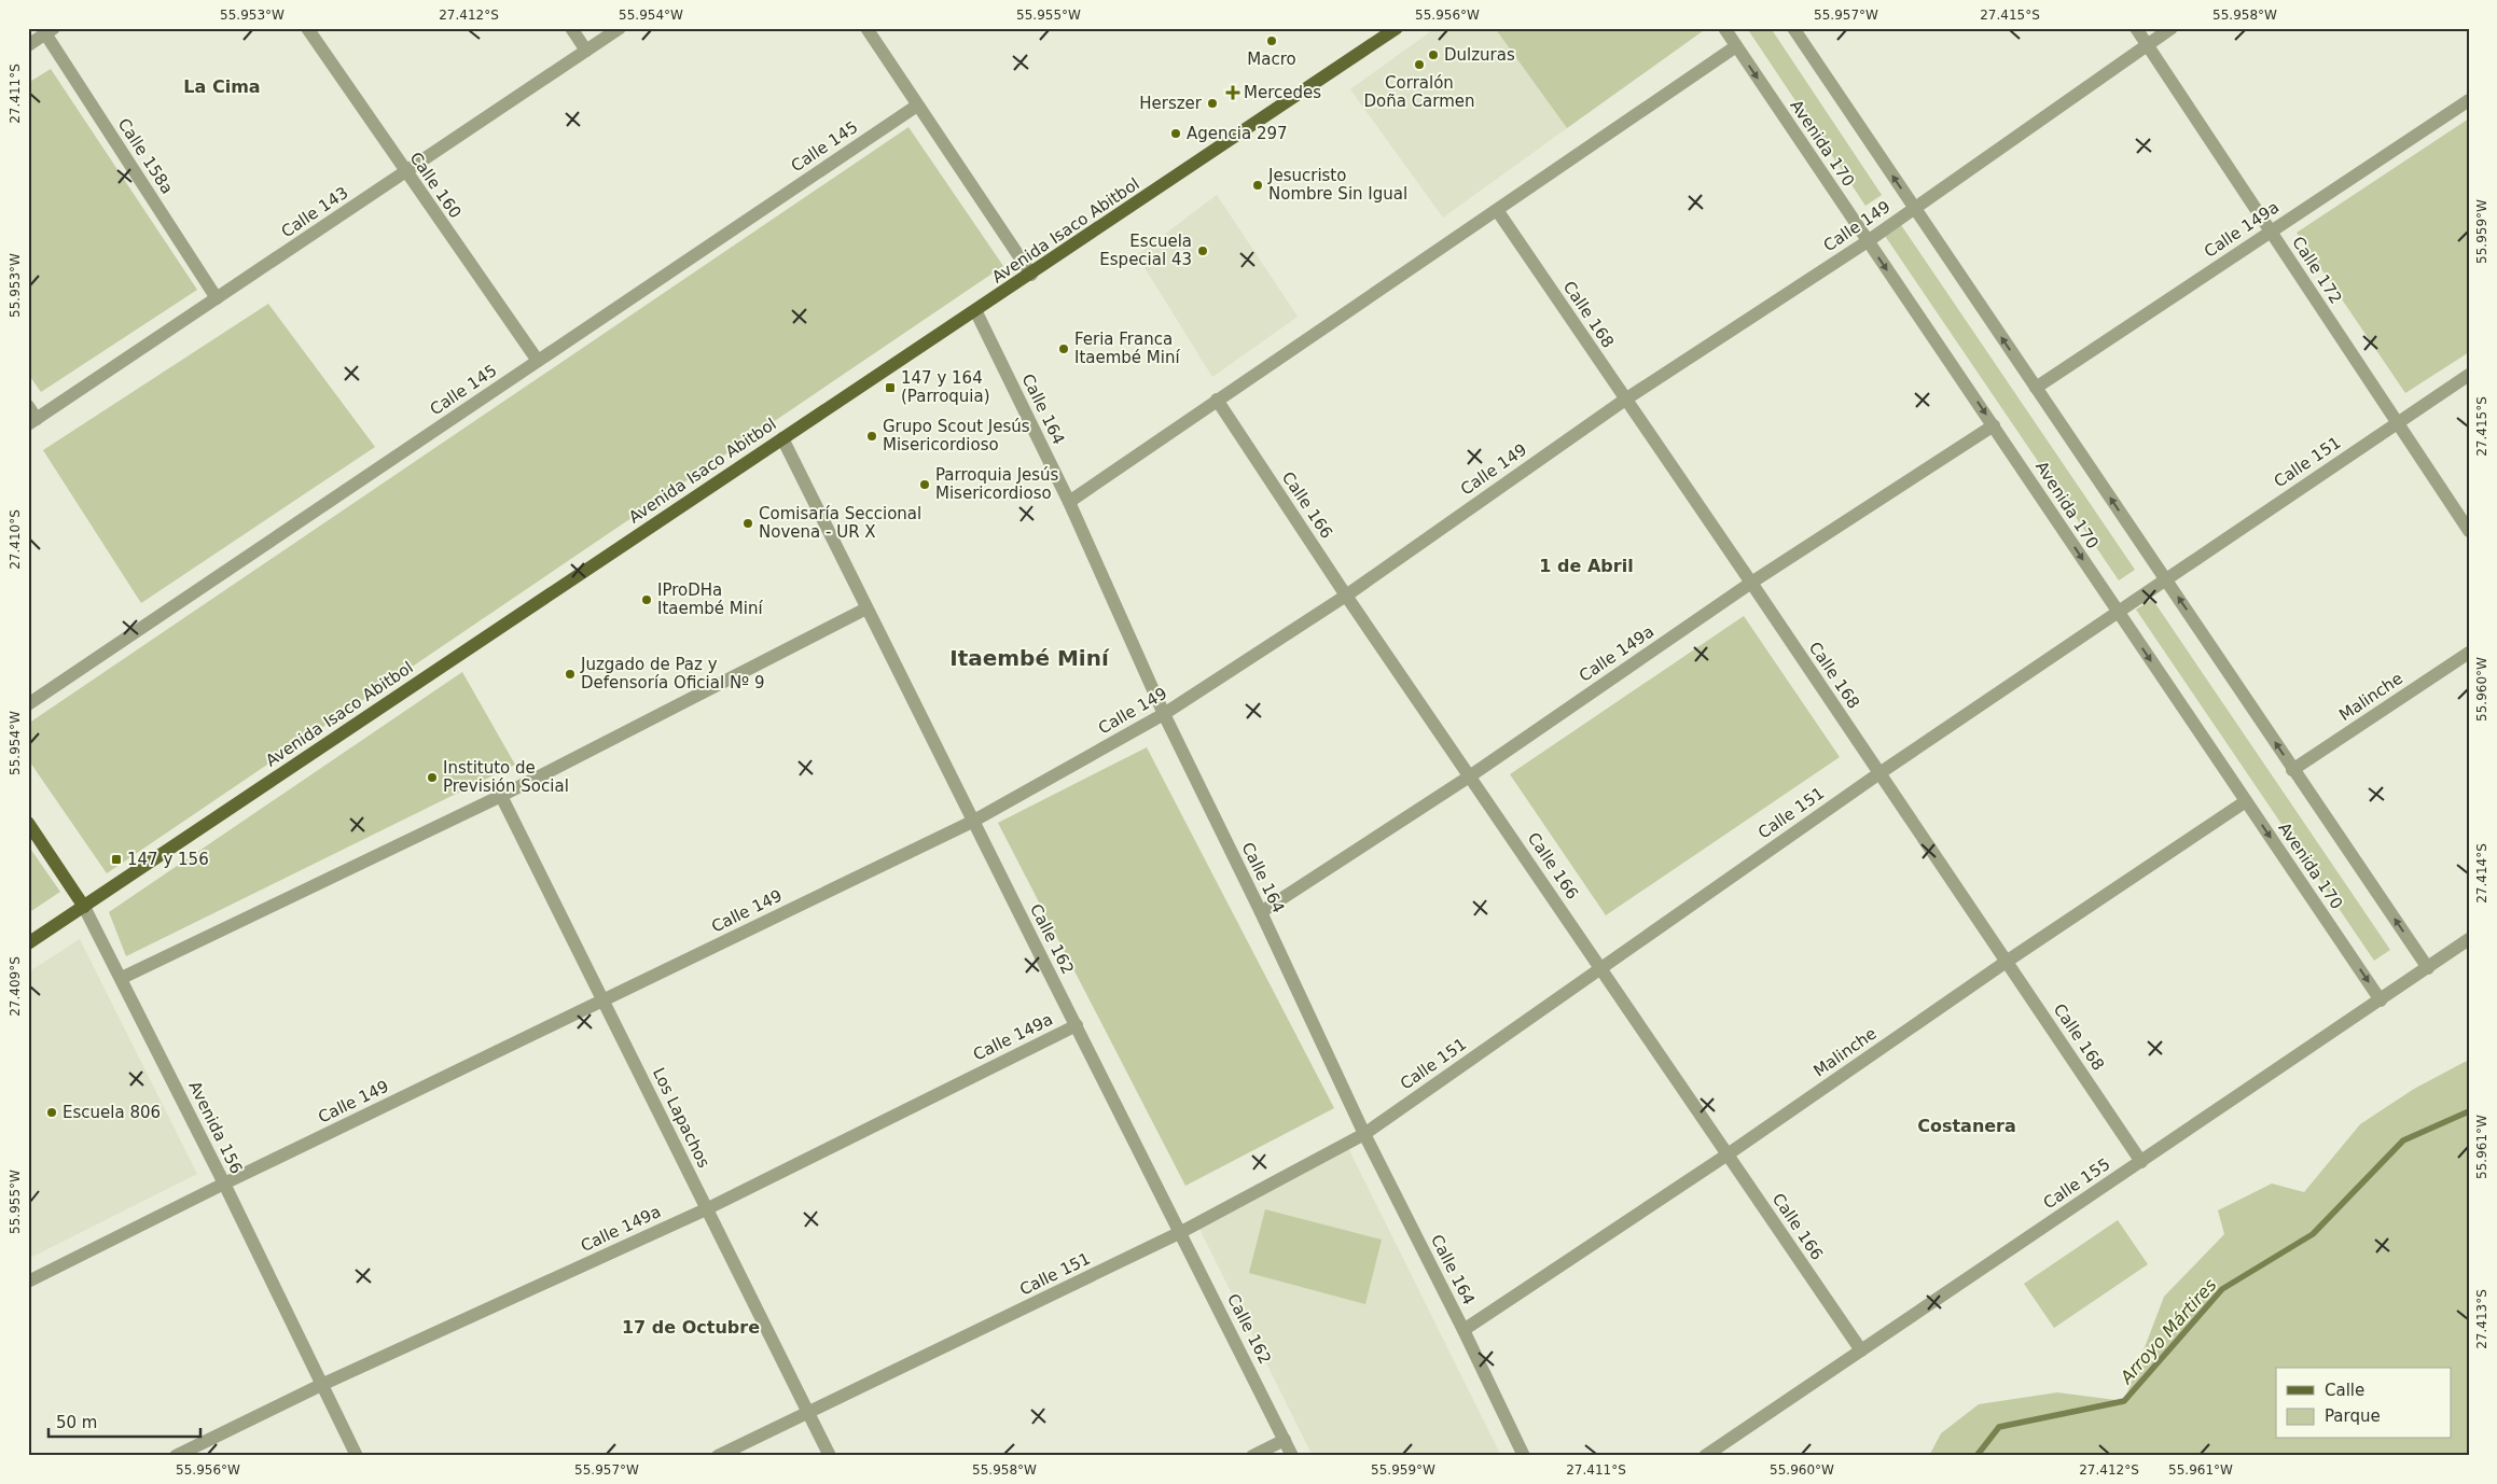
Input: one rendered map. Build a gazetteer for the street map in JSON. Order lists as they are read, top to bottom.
{
  "streets": {
    "main road": ["Avenida Isaco Abitbol", "Avenida 156"],
    "street": [
      "Avenida 170",
      "Calle 145",
      "Calle 158a",
      "Calle 160",
      "Calle 143",
      "Calle 149",
      "Calle 149a",
      "Calle 172",
      "Calle 168",
      "Calle 164",
      "Calle 151",
      "Calle 166",
      "Malinche",
      "Calle 162",
      "Los Lapachos",
      "Calle 155"
    ]
  },
  "crossings": [
    ["Avenida 170", "Calle 149"],
    ["Avenida 170", "Calle 149a"],
    ["Avenida 170", "Calle 151"],
    ["Avenida 170", "Malinche"],
    ["Avenida 170", "Calle 155"],
    ["Calle 145", "Calle 160"],
    ["Calle 158a", "Calle 143"],
    ["Calle 160", "Calle 143"],
    ["Calle 149", "Calle 172"],
    ["Calle 149", "Calle 168"],
    ["Calle 149", "Calle 164"],
    ["Calle 149", "Calle 166"],
    ["Calle 149", "Calle 162"],
    ["Calle 149", "Los Lapachos"],
    ["Calle 149", "Avenida 156"],
    ["Calle 149a", "Calle 172"],
    ["Calle 149a", "Calle 168"],
    ["Calle 149a", "Calle 164"],
    ["Calle 149a", "Calle 166"],
    ["Calle 149a", "Calle 162"],
    ["Calle 149a", "Los Lapachos"],
    ["Calle 149a", "Avenida 156"],
    ["Avenida Isaco Abitbol", "Calle 164"],
    ["Avenida Isaco Abitbol", "Calle 162"],
    ["Avenida Isaco Abitbol", "Avenida 156"],
    ["Calle 172", "Calle 151"],
    ["Calle 168", "Calle 151"],
    ["Calle 168", "Malinche"],
    ["Calle 168", "Calle 155"],
    ["Calle 164", "Calle 151"],
    ["Calle 164", "Malinche"],
    ["Calle 151", "Calle 166"],
    ["Calle 151", "Calle 162"],
    ["Calle 151", "Los Lapachos"],
    ["Calle 166", "Malinche"],
    ["Calle 166", "Calle 155"]
  ],
  "districts": [
    "La Cima",
    "1 de Abril",
    "Itaembé Miní",
    "Costanera",
    "17 de Octubre"
  ],
  "water": ["Arroyo Mártires"],
  "places": {
    "other": [
      "Macro",
      "Dulzuras",
      "Corralón Doña Carmen",
      "Herszer",
      "Agencia 297",
      "Jesucristo Nombre Sin Igual",
      "Escuela Especial 43",
      "Feria Franca Itaembé Miní",
      "Grupo Scout Jesús Misericordioso",
      "Parroquia Jesús Misericordioso",
      "Comisaría Seccional Novena - UR X",
      "IProDHa Itaembé Miní",
      "Juzgado de Paz y Defensoría Oficial Nº 9",
      "Instituto de Previsión Social",
      "Escuela 806"
    ],
    "health": ["Mercedes"],
    "transit": ["147 y 164 (Parroquia)", "147 y 156"]
  },
  "legend": ["Calle", "Parque"],
  "scale_bar": "50 m",
  "coordinates": [
    "55.953°W",
    "27.412°S",
    "55.954°W",
    "55.955°W",
    "55.956°W",
    "55.957°W",
    "27.415°S",
    "55.958°W",
    "27.411°S",
    "55.959°W",
    "27.410°S",
    "55.960°W",
    "27.414°S",
    "27.409°S",
    "55.961°W",
    "27.413°S"
  ]
}
